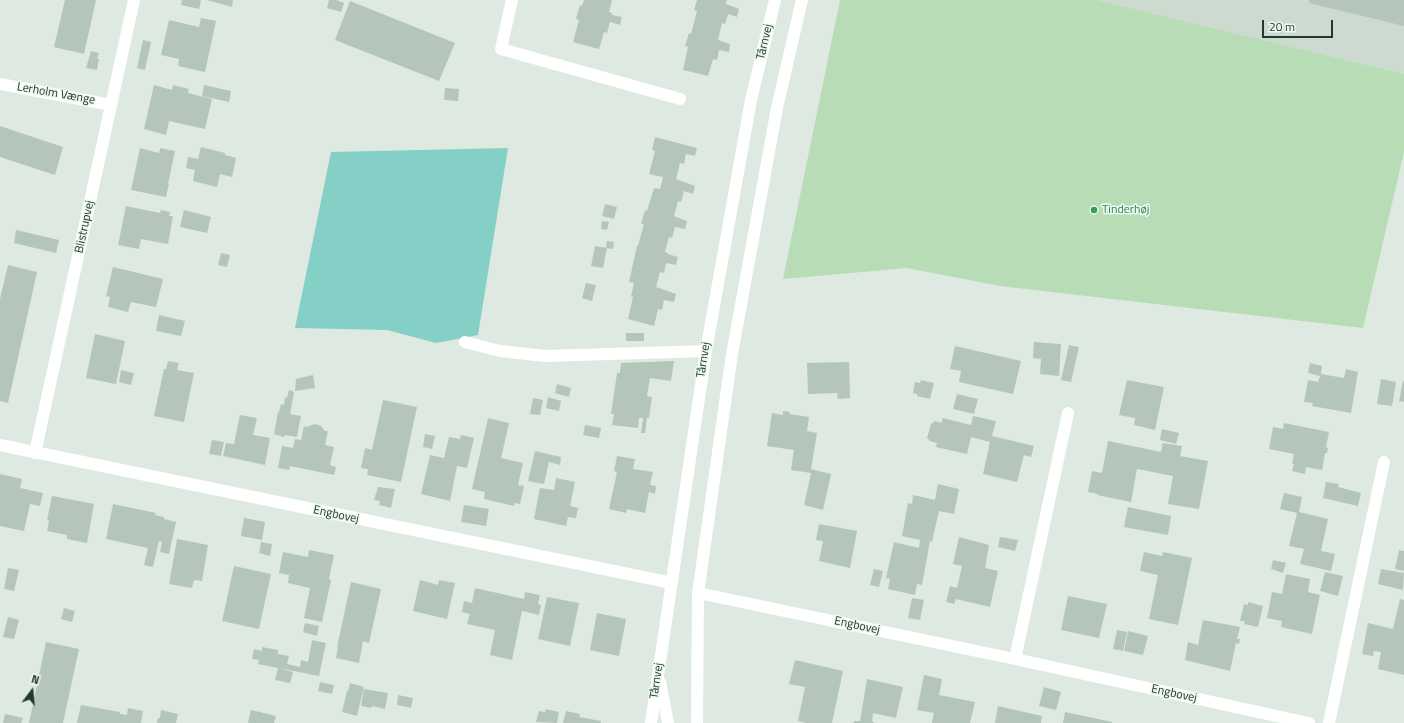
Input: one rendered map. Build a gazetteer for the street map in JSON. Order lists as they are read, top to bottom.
{
  "streets": {
    "street": [
      "Tårnvej",
      "Lerholm Vænge",
      "Blistrupvej",
      "Engbovej"
    ]
  },
  "crossings": [
    ["Tårnvej", "Engbovej"],
    ["Lerholm Vænge", "Blistrupvej"],
    ["Blistrupvej", "Engbovej"]
  ],
  "places": ["Tinderhøj"],
  "scale_bar": "20 m",
  "north": "top"
}
